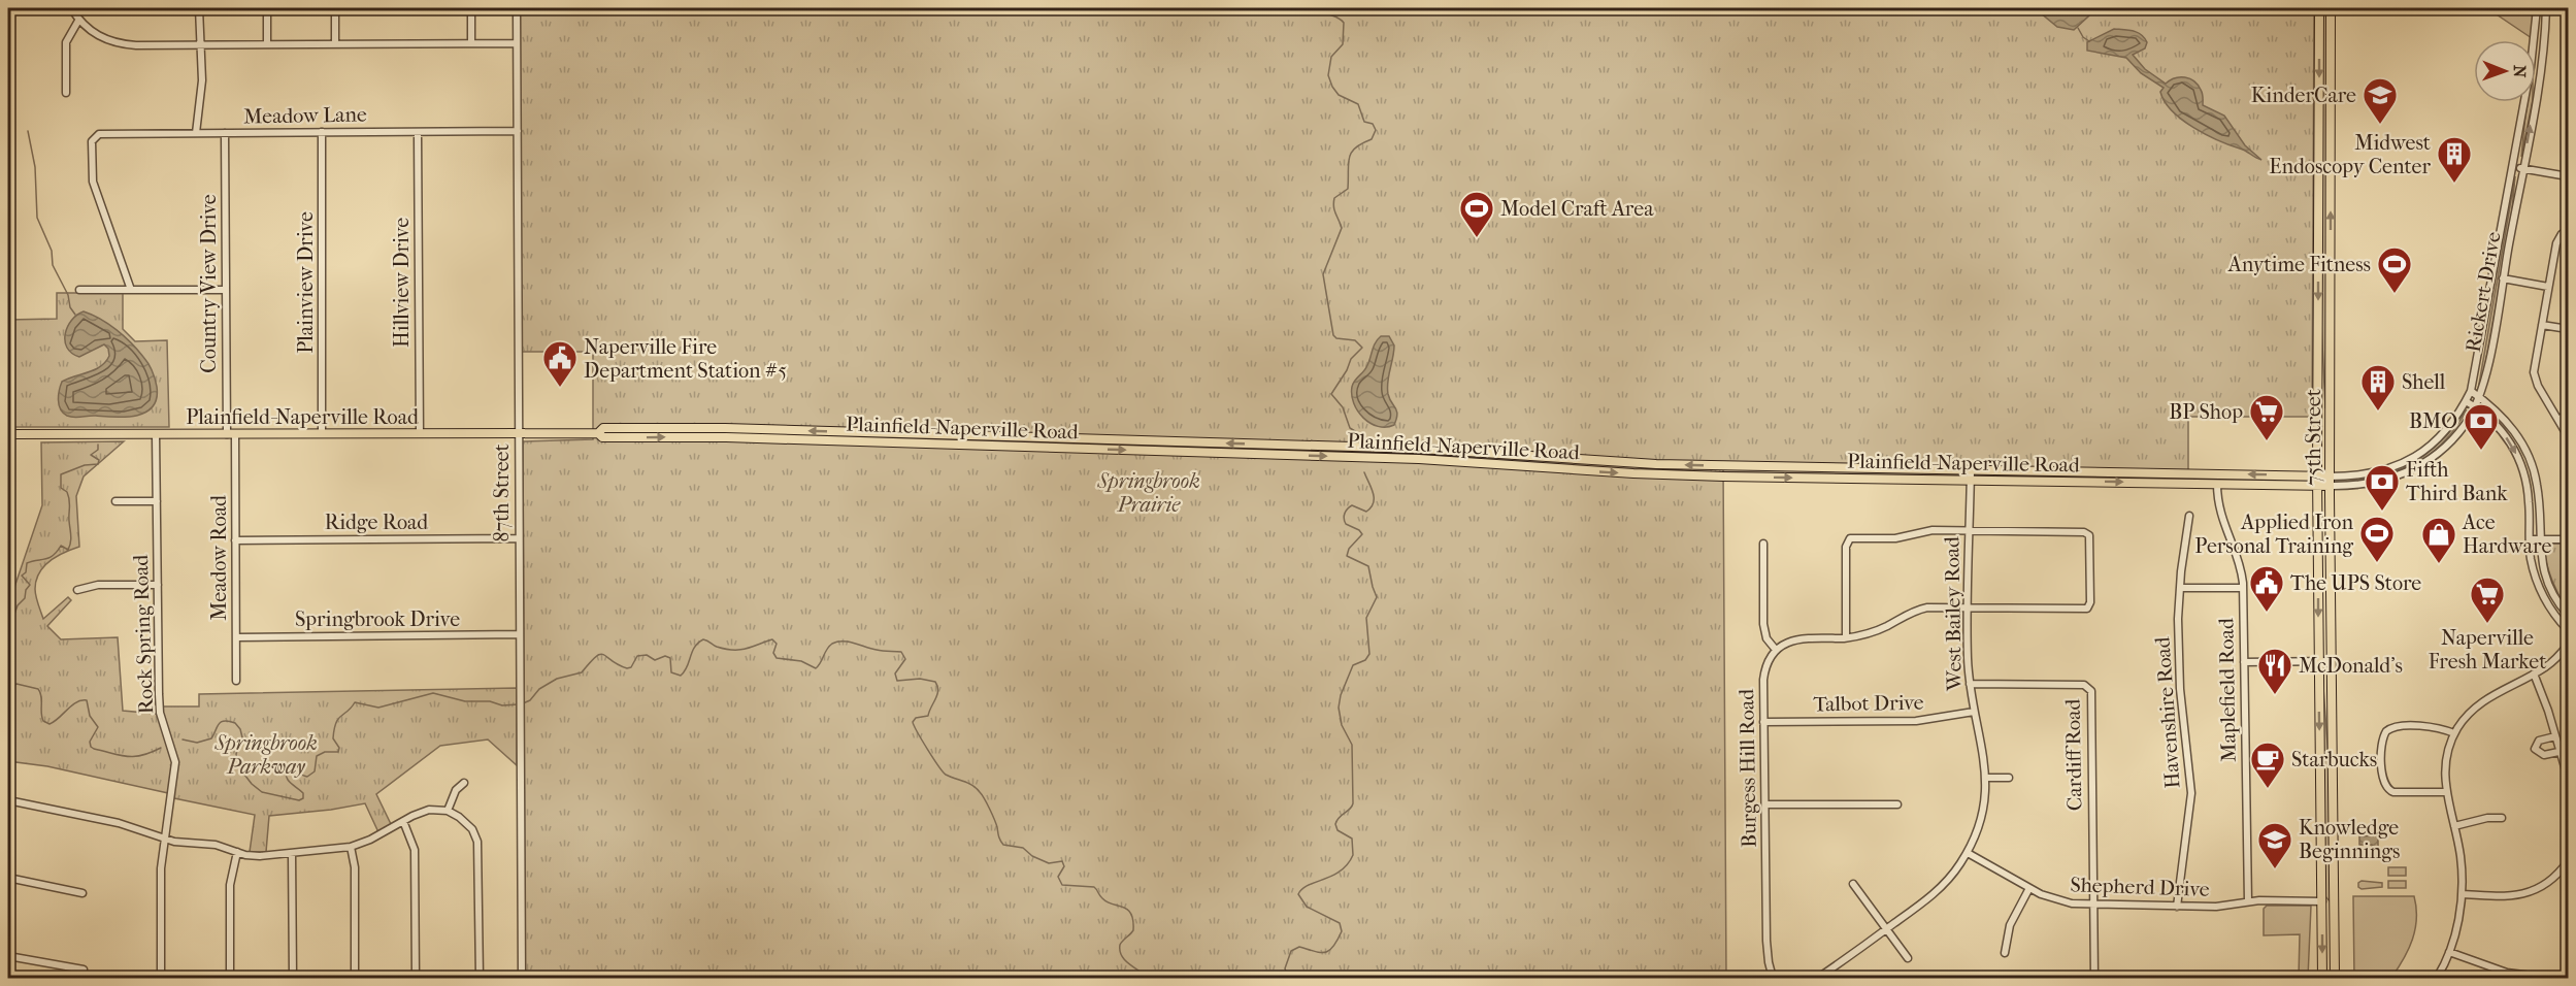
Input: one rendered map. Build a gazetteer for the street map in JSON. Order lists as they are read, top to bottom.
{
  "streets": {
    "main road": ["Plainfield-Naperville Road", "75th Street"],
    "street": [
      "Meadow Lane",
      "Plainview Drive",
      "Hillview Drive",
      "Country View Drive",
      "Rickert Drive",
      "87th Street",
      "Ridge Road",
      "Meadow Road",
      "West Bailey Road",
      "Springbrook Drive",
      "Rock Spring Road",
      "Maplefield Road",
      "Talbot Drive",
      "Havenshire Road",
      "Cardiff Road",
      "Burgess Hill Road",
      "Shepherd Drive"
    ]
  },
  "crossings": [
    ["Meadow Lane", "Plainview Drive"],
    ["Meadow Lane", "Hillview Drive"],
    ["Meadow Lane", "Country View Drive"],
    ["Meadow Lane", "87th Street"],
    ["Plainview Drive", "Plainfield-Naperville Road"],
    ["Hillview Drive", "Plainfield-Naperville Road"],
    ["Country View Drive", "Plainfield-Naperville Road"],
    ["Country View Drive", "Meadow Road"],
    ["Rickert Drive", "Plainfield-Naperville Road"],
    ["Rickert Drive", "75th Street"],
    ["Plainfield-Naperville Road", "75th Street"],
    ["Plainfield-Naperville Road", "87th Street"],
    ["Plainfield-Naperville Road", "Meadow Road"],
    ["Plainfield-Naperville Road", "West Bailey Road"],
    ["Plainfield-Naperville Road", "Rock Spring Road"],
    ["Plainfield-Naperville Road", "Maplefield Road"],
    ["75th Street", "Shepherd Drive"],
    ["87th Street", "Ridge Road"],
    ["87th Street", "Springbrook Drive"],
    ["Ridge Road", "Meadow Road"],
    ["Meadow Road", "Springbrook Drive"],
    ["West Bailey Road", "Talbot Drive"],
    ["West Bailey Road", "Cardiff Road"],
    ["West Bailey Road", "Shepherd Drive"],
    ["Maplefield Road", "Shepherd Drive"],
    ["Talbot Drive", "Burgess Hill Road"],
    ["Havenshire Road", "Shepherd Drive"],
    ["Cardiff Road", "Shepherd Drive"]
  ],
  "parks": ["Springbrook Prairie", "Springbrook Parkway"],
  "places": {
    "school or university": ["KinderCare", "Knowledge Beginnings"],
    "building": ["Midwest Endoscopy Center", "Shell"],
    "sports": ["Model Craft Area", "Anytime Fitness", "Applied Iron Personal Training"],
    "public building": ["Naperville Fire Department Station #5", "The UPS Store"],
    "supermarket": ["BP Shop", "Naperville Fresh Market"],
    "bank": ["BMO", "Fifth Third Bank"],
    "shop": ["Ace Hardware"],
    "restaurant": ["McDonald's"],
    "cafe": ["Starbucks"]
  },
  "north": "right"
}
